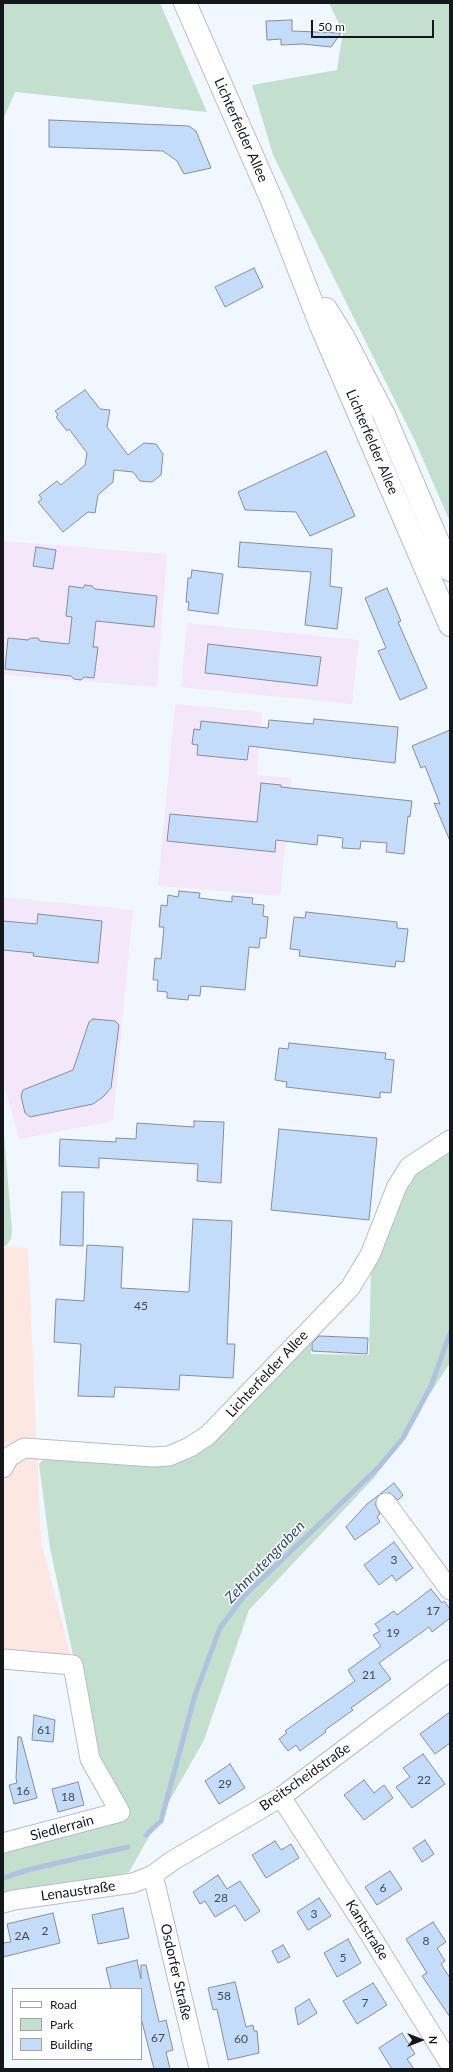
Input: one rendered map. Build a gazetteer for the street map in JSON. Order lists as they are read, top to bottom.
{
  "streets": {
    "main road": ["Lichterfelder Allee"],
    "street": [
      "Breitscheidstraße",
      "Siedlerrain",
      "Lenaustraße",
      "Kantstraße",
      "Osdorfer Straße"
    ]
  },
  "crossings": [
    ["Breitscheidstraße", "Lenaustraße"],
    ["Breitscheidstraße", "Kantstraße"],
    ["Breitscheidstraße", "Osdorfer Straße"],
    ["Lenaustraße", "Osdorfer Straße"]
  ],
  "water": ["Zehnrutengraben"],
  "house_numbers": [
    "45",
    "3",
    "17",
    "19",
    "21",
    "61",
    "22",
    "29",
    "16",
    "18",
    "6",
    "28",
    "3",
    "2",
    "2A",
    "8",
    "5",
    "58",
    "7",
    "67",
    "60"
  ],
  "legend": ["Road", "Park", "Building"],
  "scale_bar": "50 m",
  "north": "right"
}
